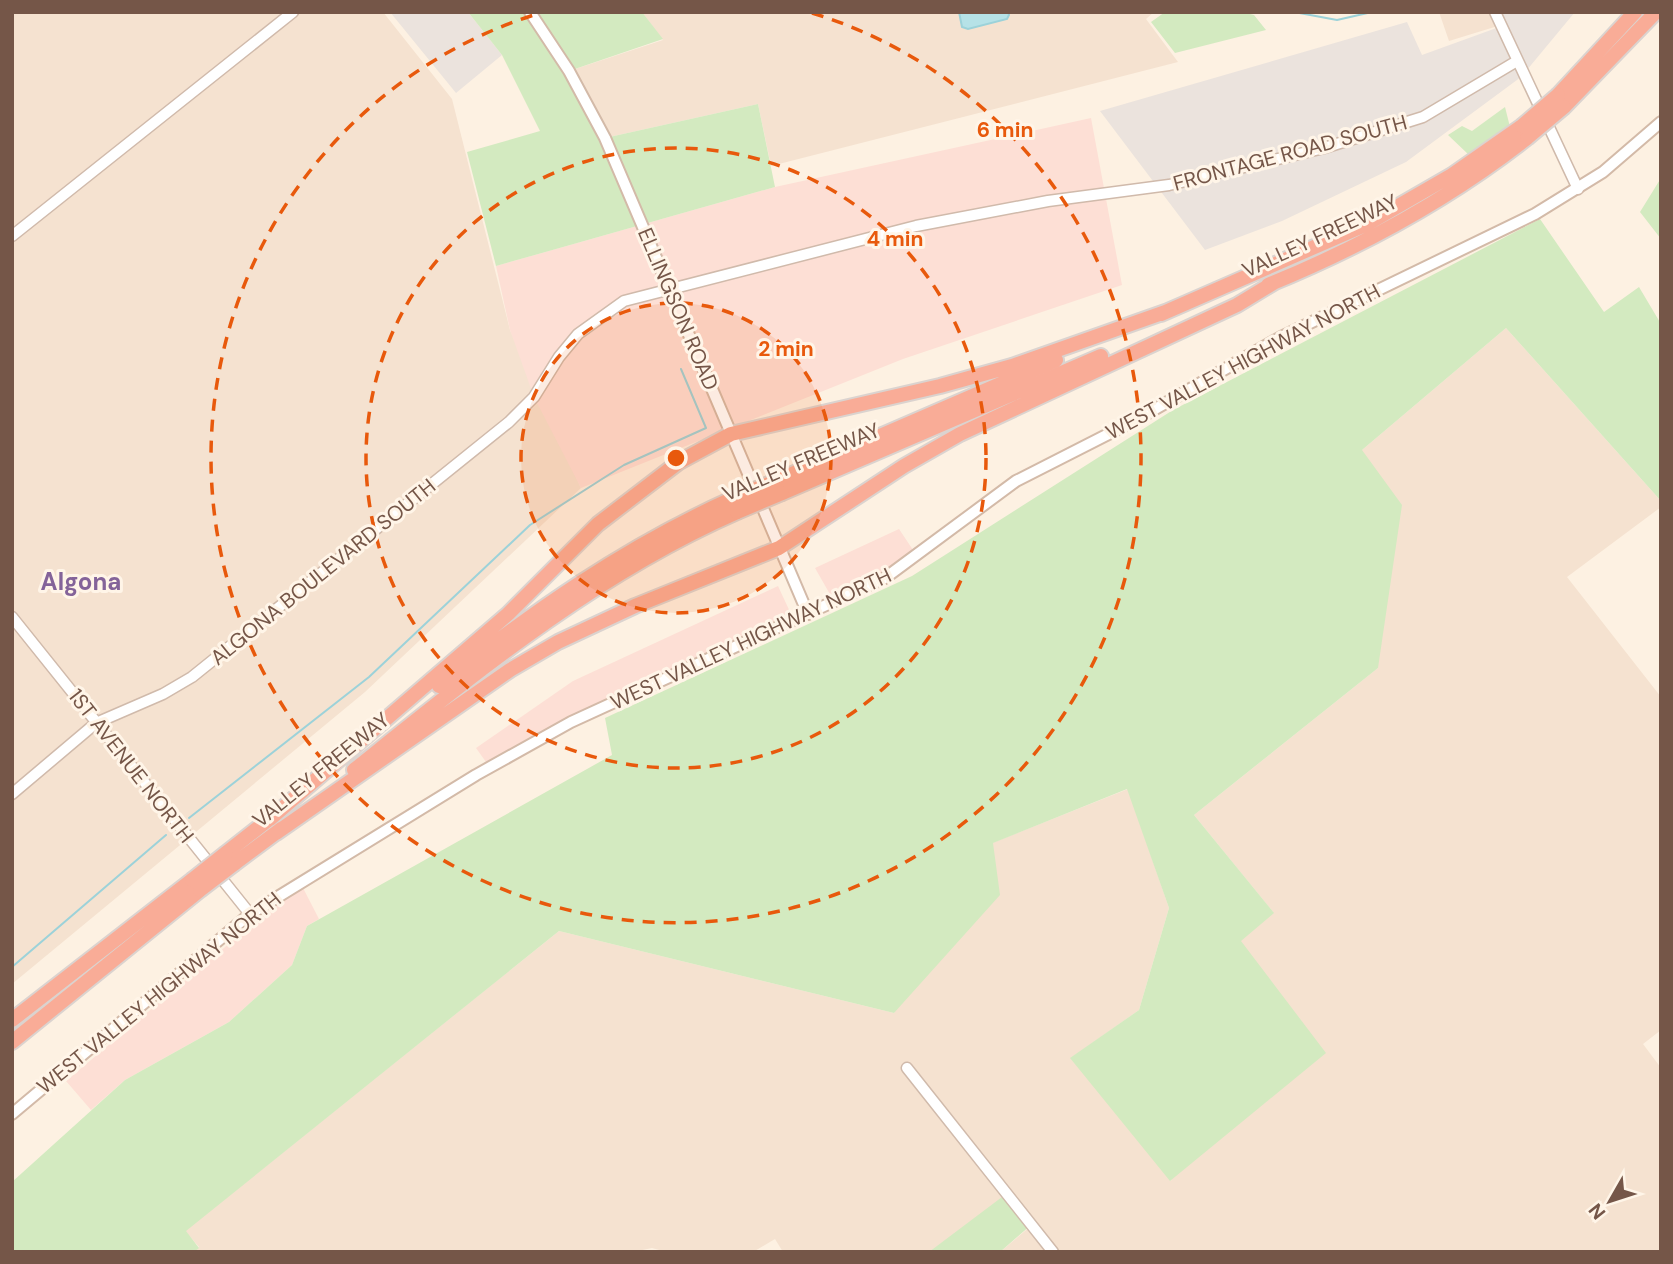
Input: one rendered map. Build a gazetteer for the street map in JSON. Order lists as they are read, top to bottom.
{
  "streets": {
    "highway": ["VALLEY FREEWAY"],
    "main road": ["ELLINGSON ROAD", "WEST VALLEY HIGHWAY NORTH"],
    "street": ["FRONTAGE ROAD SOUTH", "ALGONA BOULEVARD SOUTH", "1ST AVENUE NORTH"]
  },
  "crossings": [
    ["FRONTAGE ROAD SOUTH", "ELLINGSON ROAD"],
    ["FRONTAGE ROAD SOUTH", "ALGONA BOULEVARD SOUTH"],
    ["ELLINGSON ROAD", "WEST VALLEY HIGHWAY NORTH"],
    ["ELLINGSON ROAD", "ALGONA BOULEVARD SOUTH"],
    ["WEST VALLEY HIGHWAY NORTH", "1ST AVENUE NORTH"],
    ["ALGONA BOULEVARD SOUTH", "1ST AVENUE NORTH"]
  ],
  "districts": ["Algona"],
  "north": "bottom left",
  "rings": ["6 min", "4 min", "2 min"]
}
